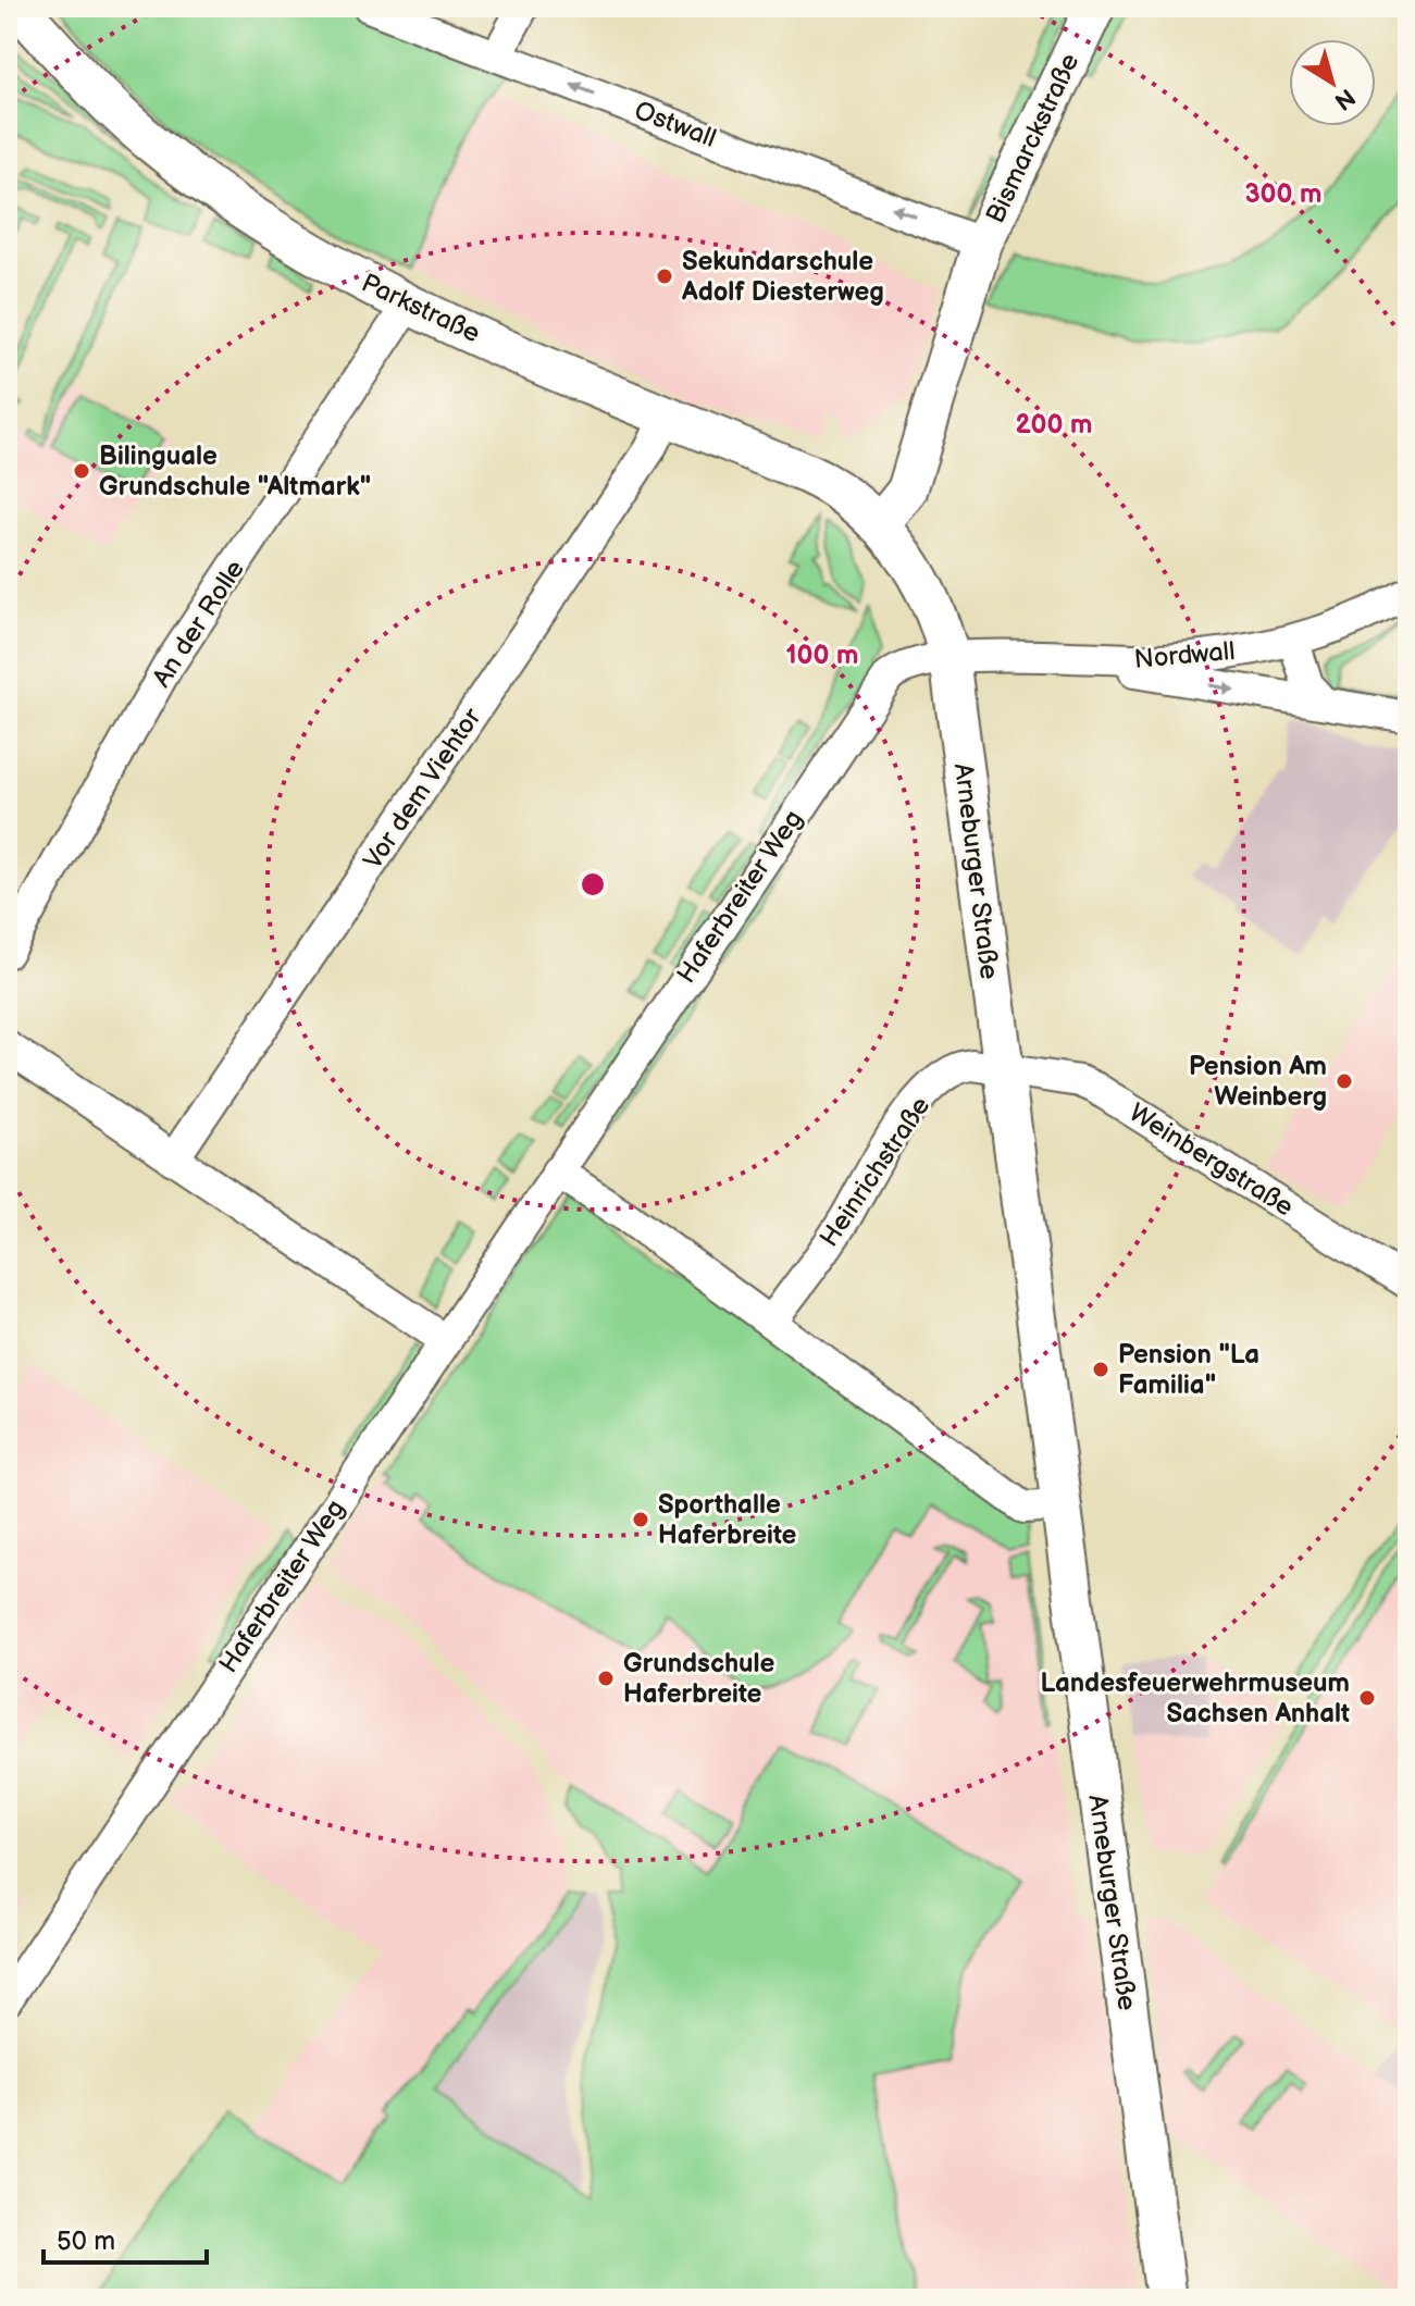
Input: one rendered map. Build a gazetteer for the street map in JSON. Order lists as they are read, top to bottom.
{
  "streets": {
    "main road": ["Bismarckstraße", "Parkstraße", "Arneburger Straße"],
    "street": [
      "Ostwall",
      "An der Rolle",
      "Nordwall",
      "Vor dem Viehtor",
      "Haferbreiter Weg",
      "Weinbergstraße",
      "Heinrichstraße"
    ]
  },
  "crossings": [
    ["Ostwall", "Bismarckstraße"],
    ["Parkstraße", "An der Rolle"],
    ["Parkstraße", "Vor dem Viehtor"],
    ["Parkstraße", "Arneburger Straße"],
    ["Nordwall", "Arneburger Straße"],
    ["Nordwall", "Haferbreiter Weg"],
    ["Arneburger Straße", "Haferbreiter Weg"],
    ["Arneburger Straße", "Weinbergstraße"],
    ["Arneburger Straße", "Heinrichstraße"],
    ["Weinbergstraße", "Heinrichstraße"]
  ],
  "one_way": ["Ostwall"],
  "places": [
    "Sekundarschule Adolf Diesterweg",
    "Bilinguale Grundschule \"Altmark\"",
    "Pension Am Weinberg",
    "Pension \"La Familia\"",
    "Sporthalle Haferbreite",
    "Grundschule Haferbreite",
    "Landesfeuerwehrmuseum Sachsen Anhalt"
  ],
  "scale_bar": "50 m",
  "north": "bottom right",
  "rings": ["300 m", "200 m", "100 m"]
}
